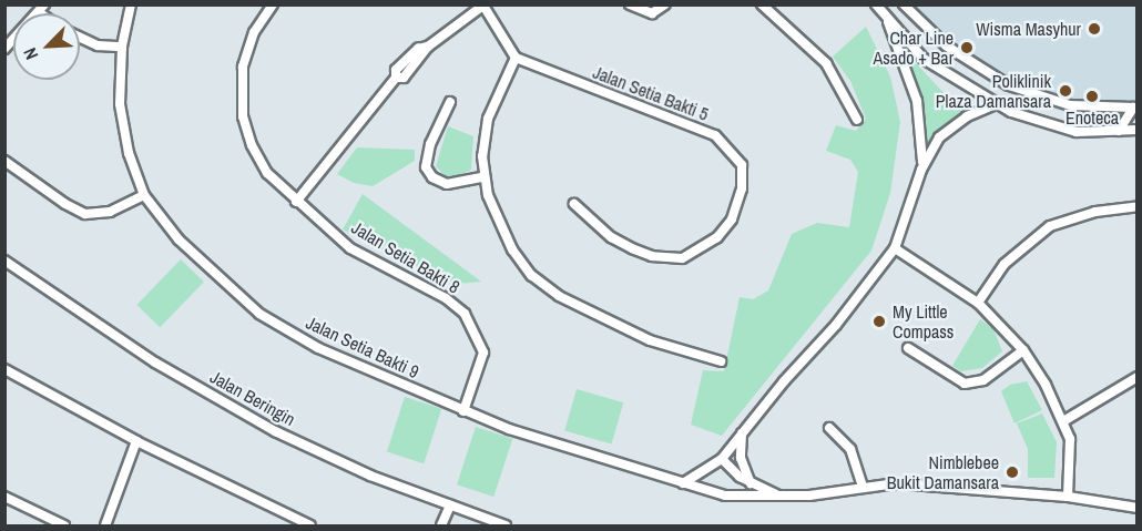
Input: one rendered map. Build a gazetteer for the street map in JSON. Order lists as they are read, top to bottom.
{
  "streets": {
    "street": [
      "Jalan Setia Bakti 5",
      "Jalan Setia Bakti 8",
      "Jalan Setia Bakti 9",
      "Jalan Beringin"
    ]
  },
  "crossings": [
    ["Jalan Setia Bakti 8", "Jalan Setia Bakti 9"]
  ],
  "places": [
    "Wisma Masyhur",
    "Char Line Asado + Bar",
    "Poliklinik Plaza Damansara",
    "Enoteca",
    "My Little Compass",
    "Nimblebee Bukit Damansara"
  ],
  "north": "bottom left"
}
